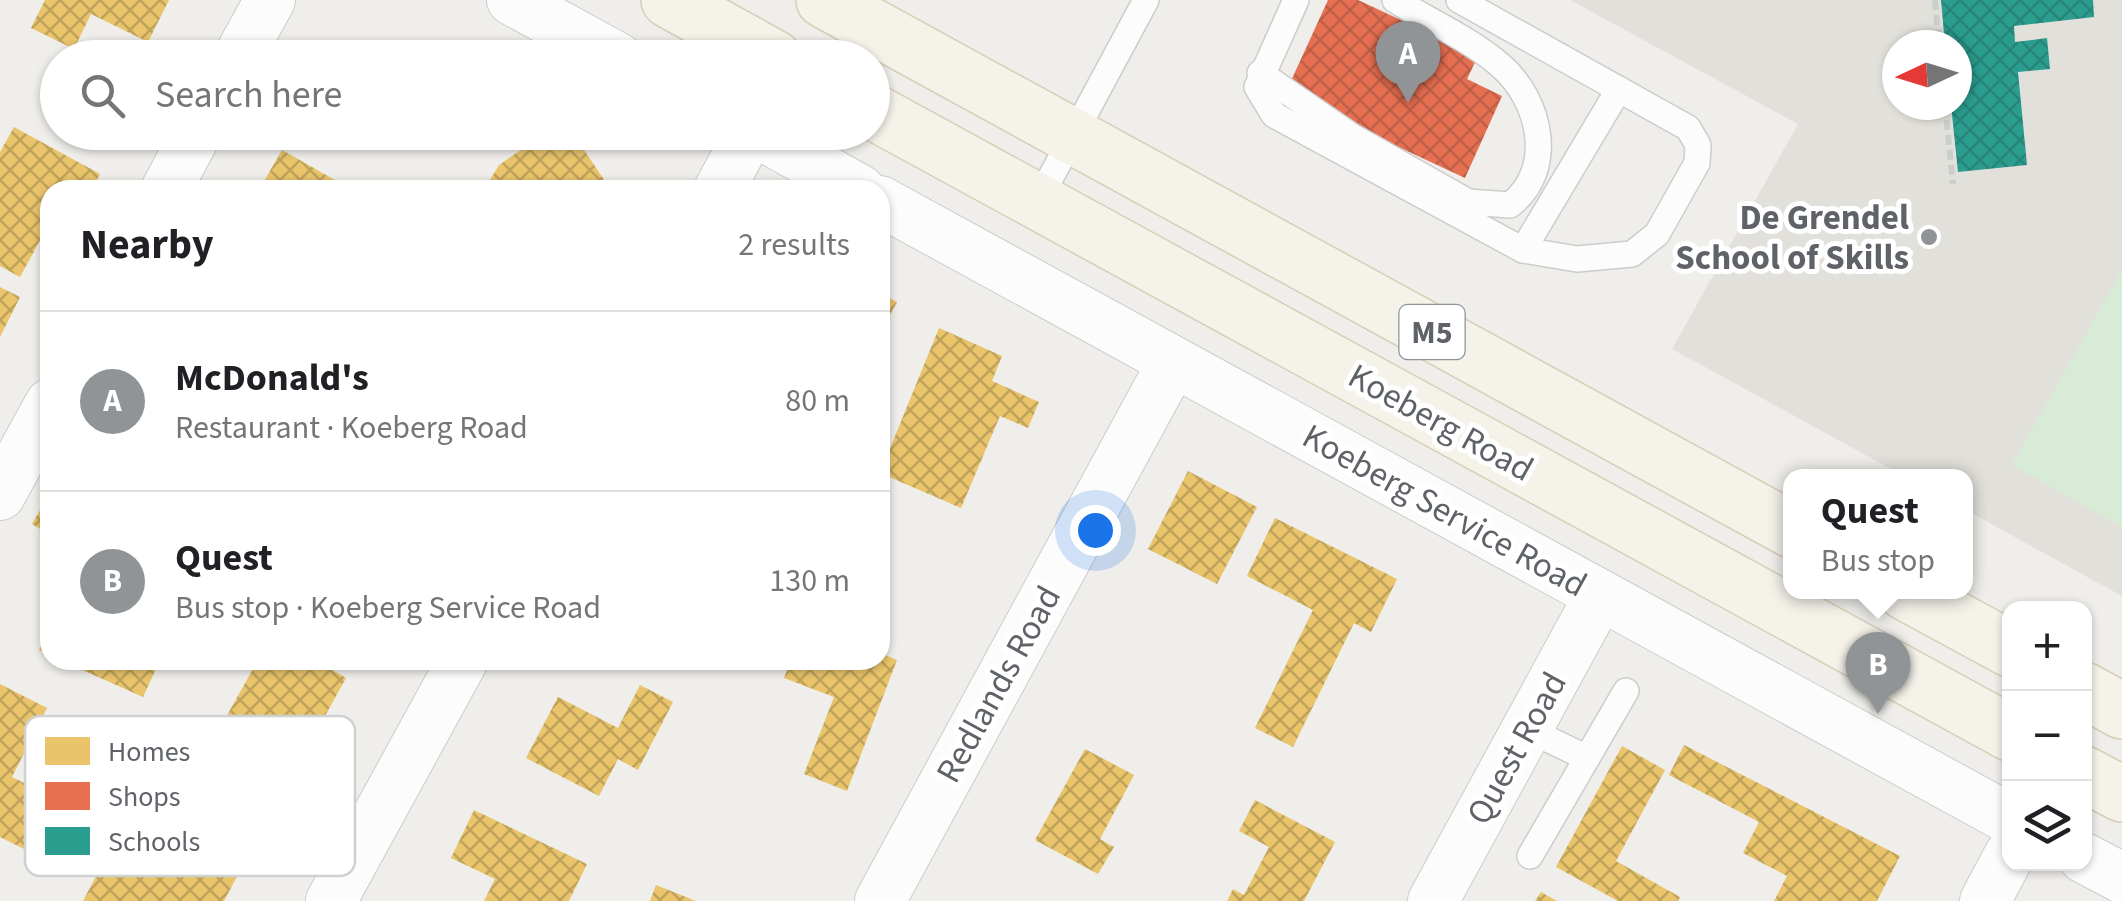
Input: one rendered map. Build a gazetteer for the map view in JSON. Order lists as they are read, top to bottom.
{
  "streets": {
    "main road": ["M5", "Koeberg Road"],
    "street": ["Koeberg Service Road", "Redlands Road", "Quest Road"]
  },
  "crossings": [
    ["Koeberg Service Road", "Redlands Road"],
    ["Koeberg Service Road", "Quest Road"]
  ],
  "places": ["De Grendel School of Skills"],
  "legend": ["Homes", "Shops", "Schools"],
  "north": "left",
  "page": {
    "pins": ["A", "B"],
    "search": "Search here",
    "heading": ["Nearby", "2 results"],
    "list": [
      {
        "mark": "A",
        "name": "McDonald's",
        "note": "Restaurant · Koeberg Road",
        "value": "80 m"
      },
      {
        "mark": "B",
        "name": "Quest",
        "note": "Bus stop · Koeberg Service Road",
        "value": "130 m"
      }
    ],
    "popup": ["Quest", "Bus stop"],
    "map_buttons": ["+", "−"]
  }
}
